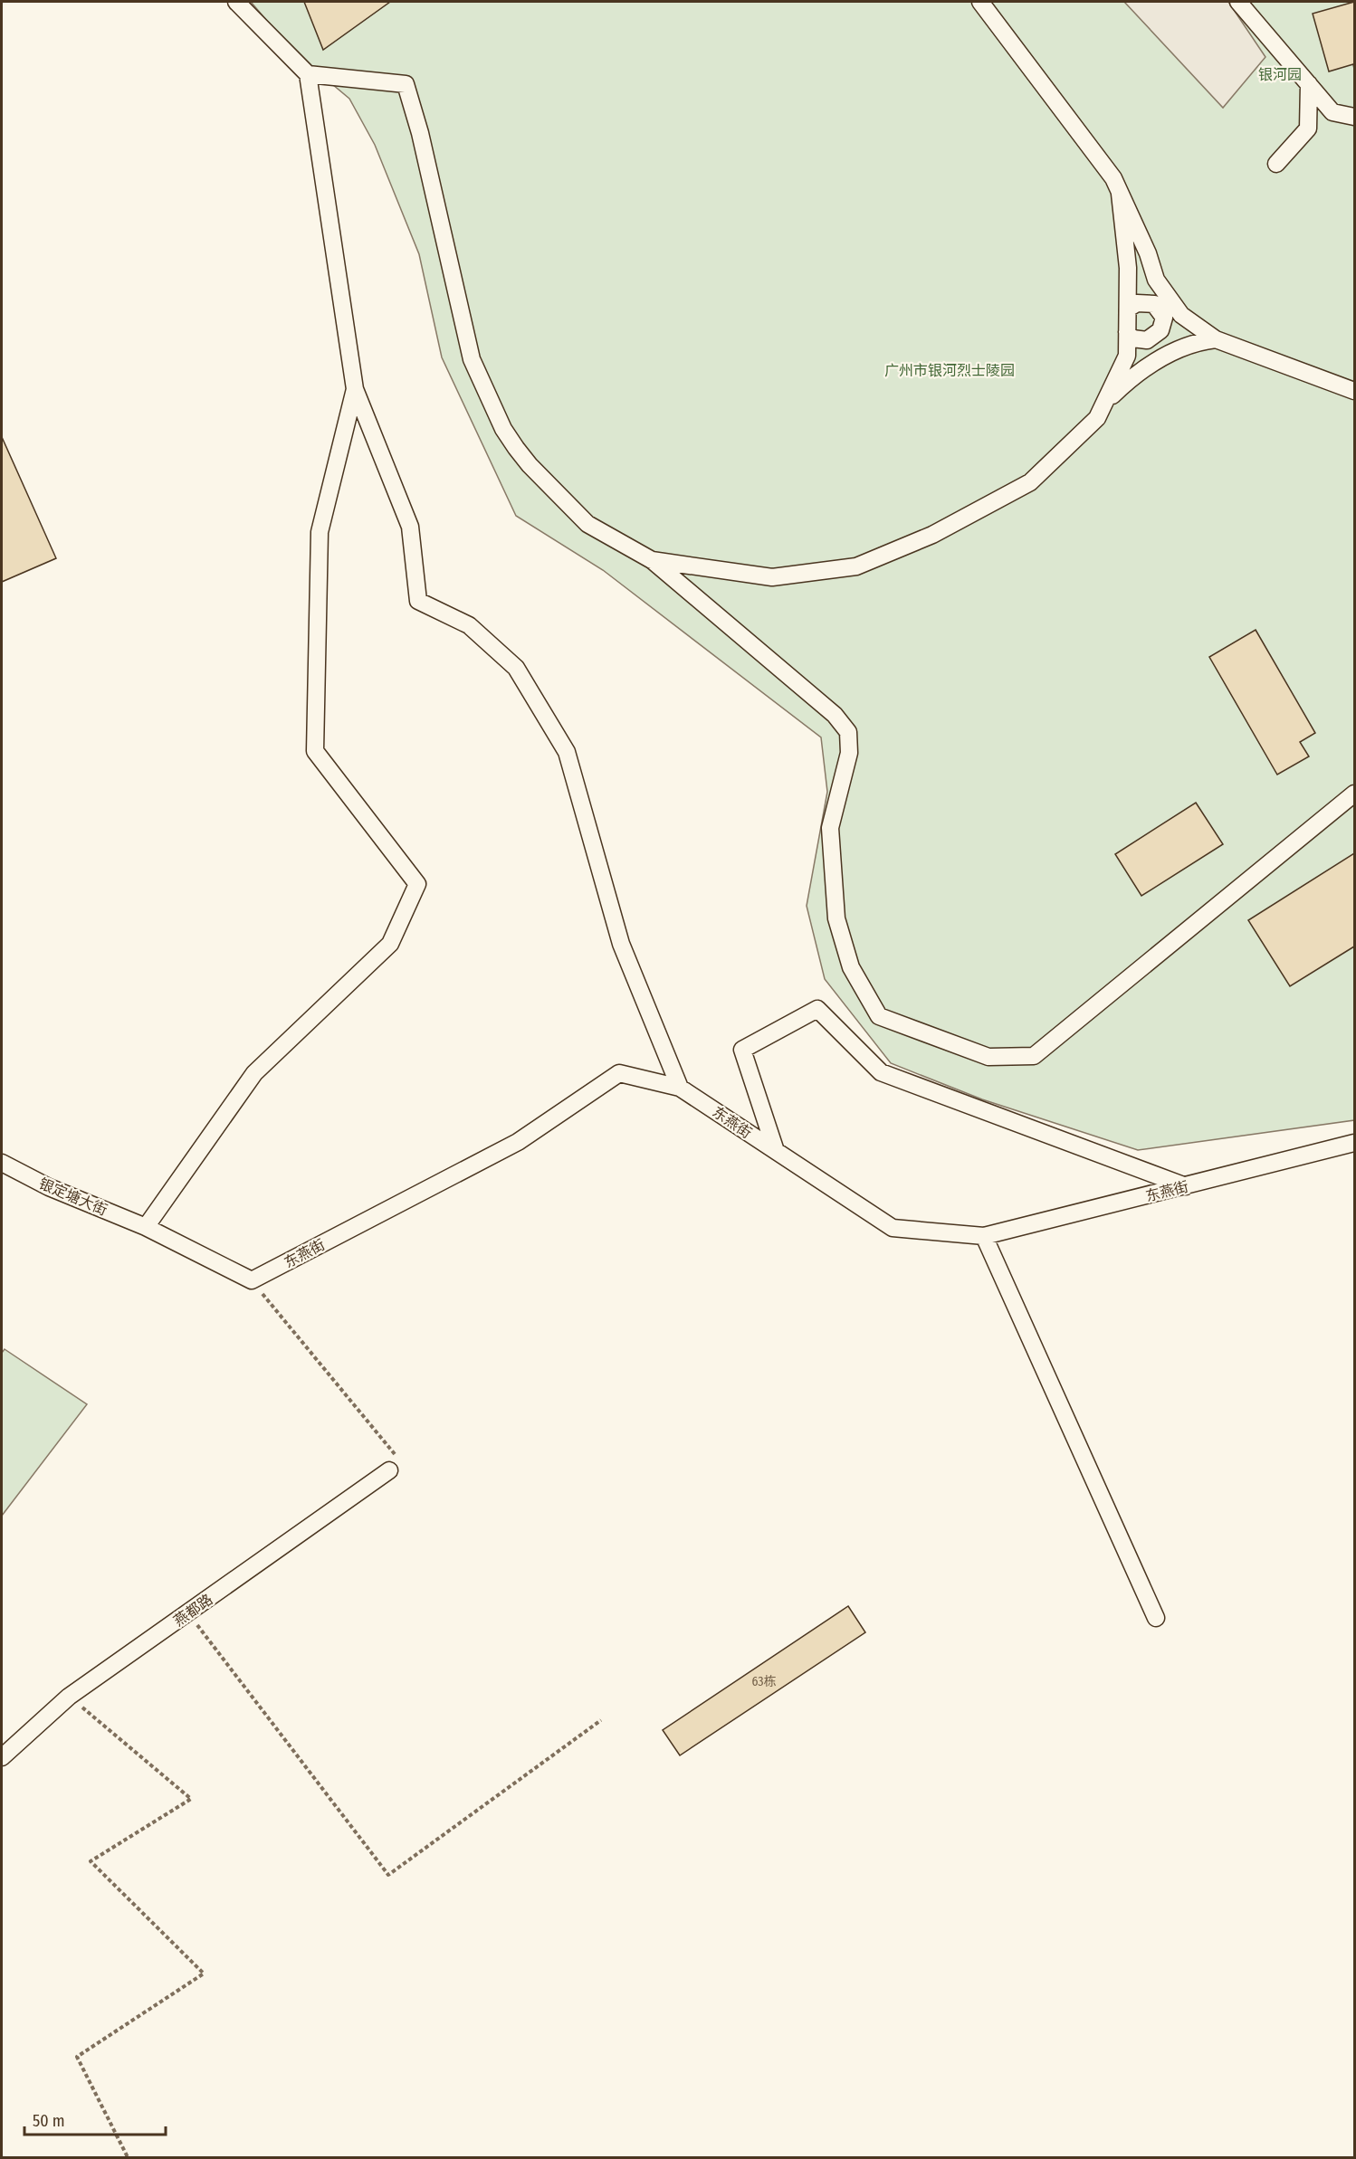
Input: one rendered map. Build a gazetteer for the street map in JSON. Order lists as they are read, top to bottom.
{
  "streets": {
    "street": ["东燕街", "银定塘大街", "燕都路"]
  },
  "parks": ["银河园", "广州市银河烈士陵园"],
  "house_numbers": ["63栋"],
  "scale_bar": "50 m"
}
